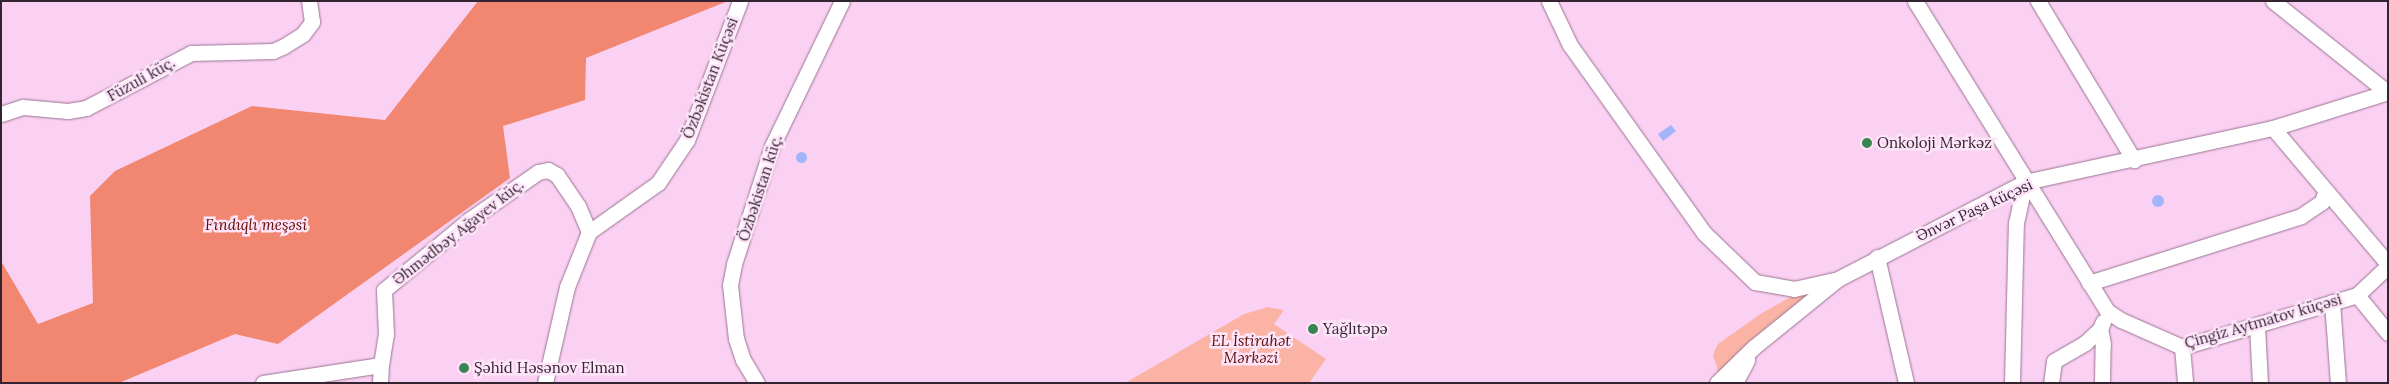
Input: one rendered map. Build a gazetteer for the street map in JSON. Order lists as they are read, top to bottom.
{
  "streets": {
    "street": [
      "Özbəkistan Küçəsi",
      "Füzuli küç.",
      "Özbəkistan küç.",
      "Ənvər Paşa küçəsi",
      "Əhmədbəy Ağayev küç.",
      "Çingiz Aytmatov küçəsi"
    ]
  },
  "crossings": [
    ["Özbəkistan Küçəsi", "Əhmədbəy Ağayev küç."]
  ],
  "parks": ["Fındıqlı meşəsi", "EL İstirahət Mərkəzi"],
  "places": ["Onkoloji Mərkəz", "Yağlıtəpə", "Şəhid Həsənov Elman"]
}
